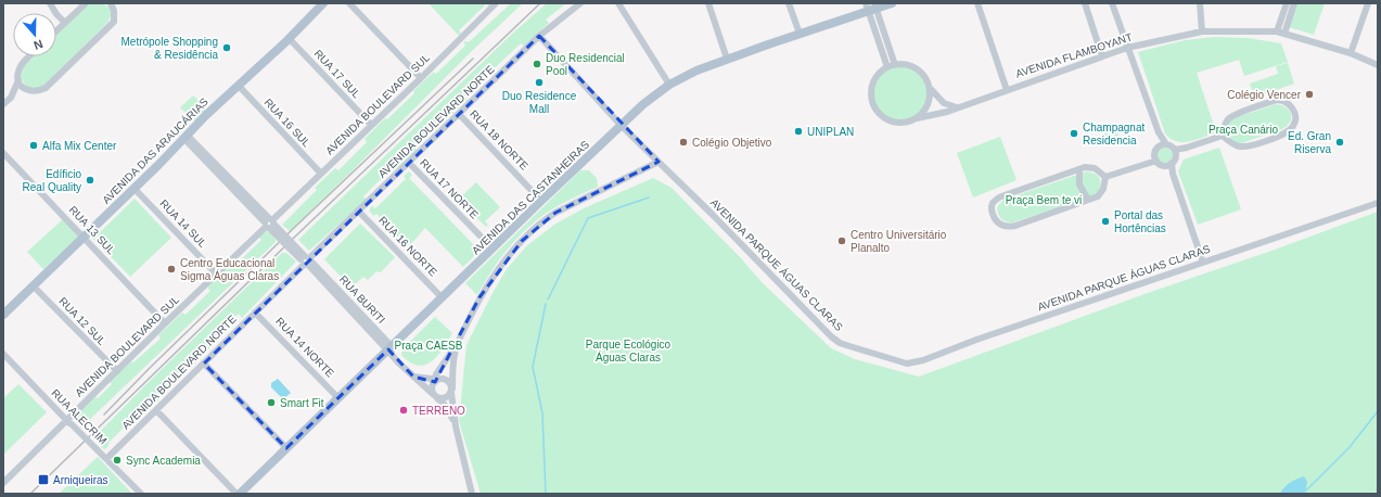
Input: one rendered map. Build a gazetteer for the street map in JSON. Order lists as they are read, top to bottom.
{
  "streets": {
    "main road": ["AVENIDA DAS ARAUCÁRIAS", "AVENIDA DAS CASTANHEIRAS"],
    "street": [
      "AVENIDA FLAMBOYANT",
      "RUA 17 SUL",
      "AVENIDA BOULEVARD SUL",
      "AVENIDA BOULEVARD NORTE",
      "RUA 16 SUL",
      "RUA 18 NORTE",
      "RUA 17 NORTE",
      "RUA 14 SUL",
      "RUA 13 SUL",
      "RUA 16 NORTE",
      "AVENIDA PARQUE ÁGUAS CLARAS",
      "RUA BURITI",
      "RUA 12 SUL",
      "RUA 14 NORTE",
      "RUA ALECRIM"
    ]
  },
  "crossings": [
    ["RUA 17 SUL", "AVENIDA BOULEVARD SUL"],
    ["RUA 17 SUL", "AVENIDA DAS ARAUCÁRIAS"],
    ["AVENIDA BOULEVARD SUL", "RUA 16 SUL"],
    ["AVENIDA BOULEVARD SUL", "RUA 14 SUL"],
    ["AVENIDA BOULEVARD SUL", "RUA 13 SUL"],
    ["AVENIDA BOULEVARD SUL", "RUA BURITI"],
    ["AVENIDA BOULEVARD SUL", "RUA 12 SUL"],
    ["AVENIDA BOULEVARD SUL", "RUA ALECRIM"],
    ["AVENIDA BOULEVARD NORTE", "RUA 18 NORTE"],
    ["AVENIDA BOULEVARD NORTE", "RUA 17 NORTE"],
    ["AVENIDA BOULEVARD NORTE", "RUA 16 NORTE"],
    ["AVENIDA BOULEVARD NORTE", "AVENIDA PARQUE ÁGUAS CLARAS"],
    ["AVENIDA BOULEVARD NORTE", "RUA BURITI"],
    ["AVENIDA BOULEVARD NORTE", "RUA 14 NORTE"],
    ["AVENIDA BOULEVARD NORTE", "RUA ALECRIM"],
    ["RUA 16 SUL", "AVENIDA DAS ARAUCÁRIAS"],
    ["RUA 18 NORTE", "AVENIDA DAS CASTANHEIRAS"],
    ["AVENIDA DAS ARAUCÁRIAS", "RUA 14 SUL"],
    ["AVENIDA DAS ARAUCÁRIAS", "RUA 13 SUL"],
    ["AVENIDA DAS ARAUCÁRIAS", "RUA BURITI"],
    ["AVENIDA DAS ARAUCÁRIAS", "RUA 12 SUL"],
    ["RUA 17 NORTE", "AVENIDA DAS CASTANHEIRAS"],
    ["AVENIDA DAS CASTANHEIRAS", "RUA 16 NORTE"],
    ["AVENIDA DAS CASTANHEIRAS", "AVENIDA PARQUE ÁGUAS CLARAS"],
    ["AVENIDA DAS CASTANHEIRAS", "RUA BURITI"],
    ["AVENIDA DAS CASTANHEIRAS", "RUA 14 NORTE"]
  ],
  "parks": [
    "Praça Canário",
    "Praça Bem te vi",
    "Parque Ecológico Águas Claras",
    "Praça CAESB"
  ],
  "places": {
    "other": [
      "Metrópole Shopping & Residência",
      "Duo Residencial Pool",
      "Duo Residence Mall",
      "Colégio Vencer",
      "UNIPLAN",
      "Champagnat Residencia",
      "Colégio Objetivo",
      "Ed. Gran Riserva",
      "Alfa Mix Center",
      "Edíficio Real Quality",
      "Portal das Hortências",
      "Centro Universitário Planalto",
      "Centro Educacional Sigma Águas Claras",
      "Smart Fit",
      "TERRENO",
      "Sync Academia"
    ],
    "transit": ["Arniqueiras"]
  },
  "north": "bottom"
}
